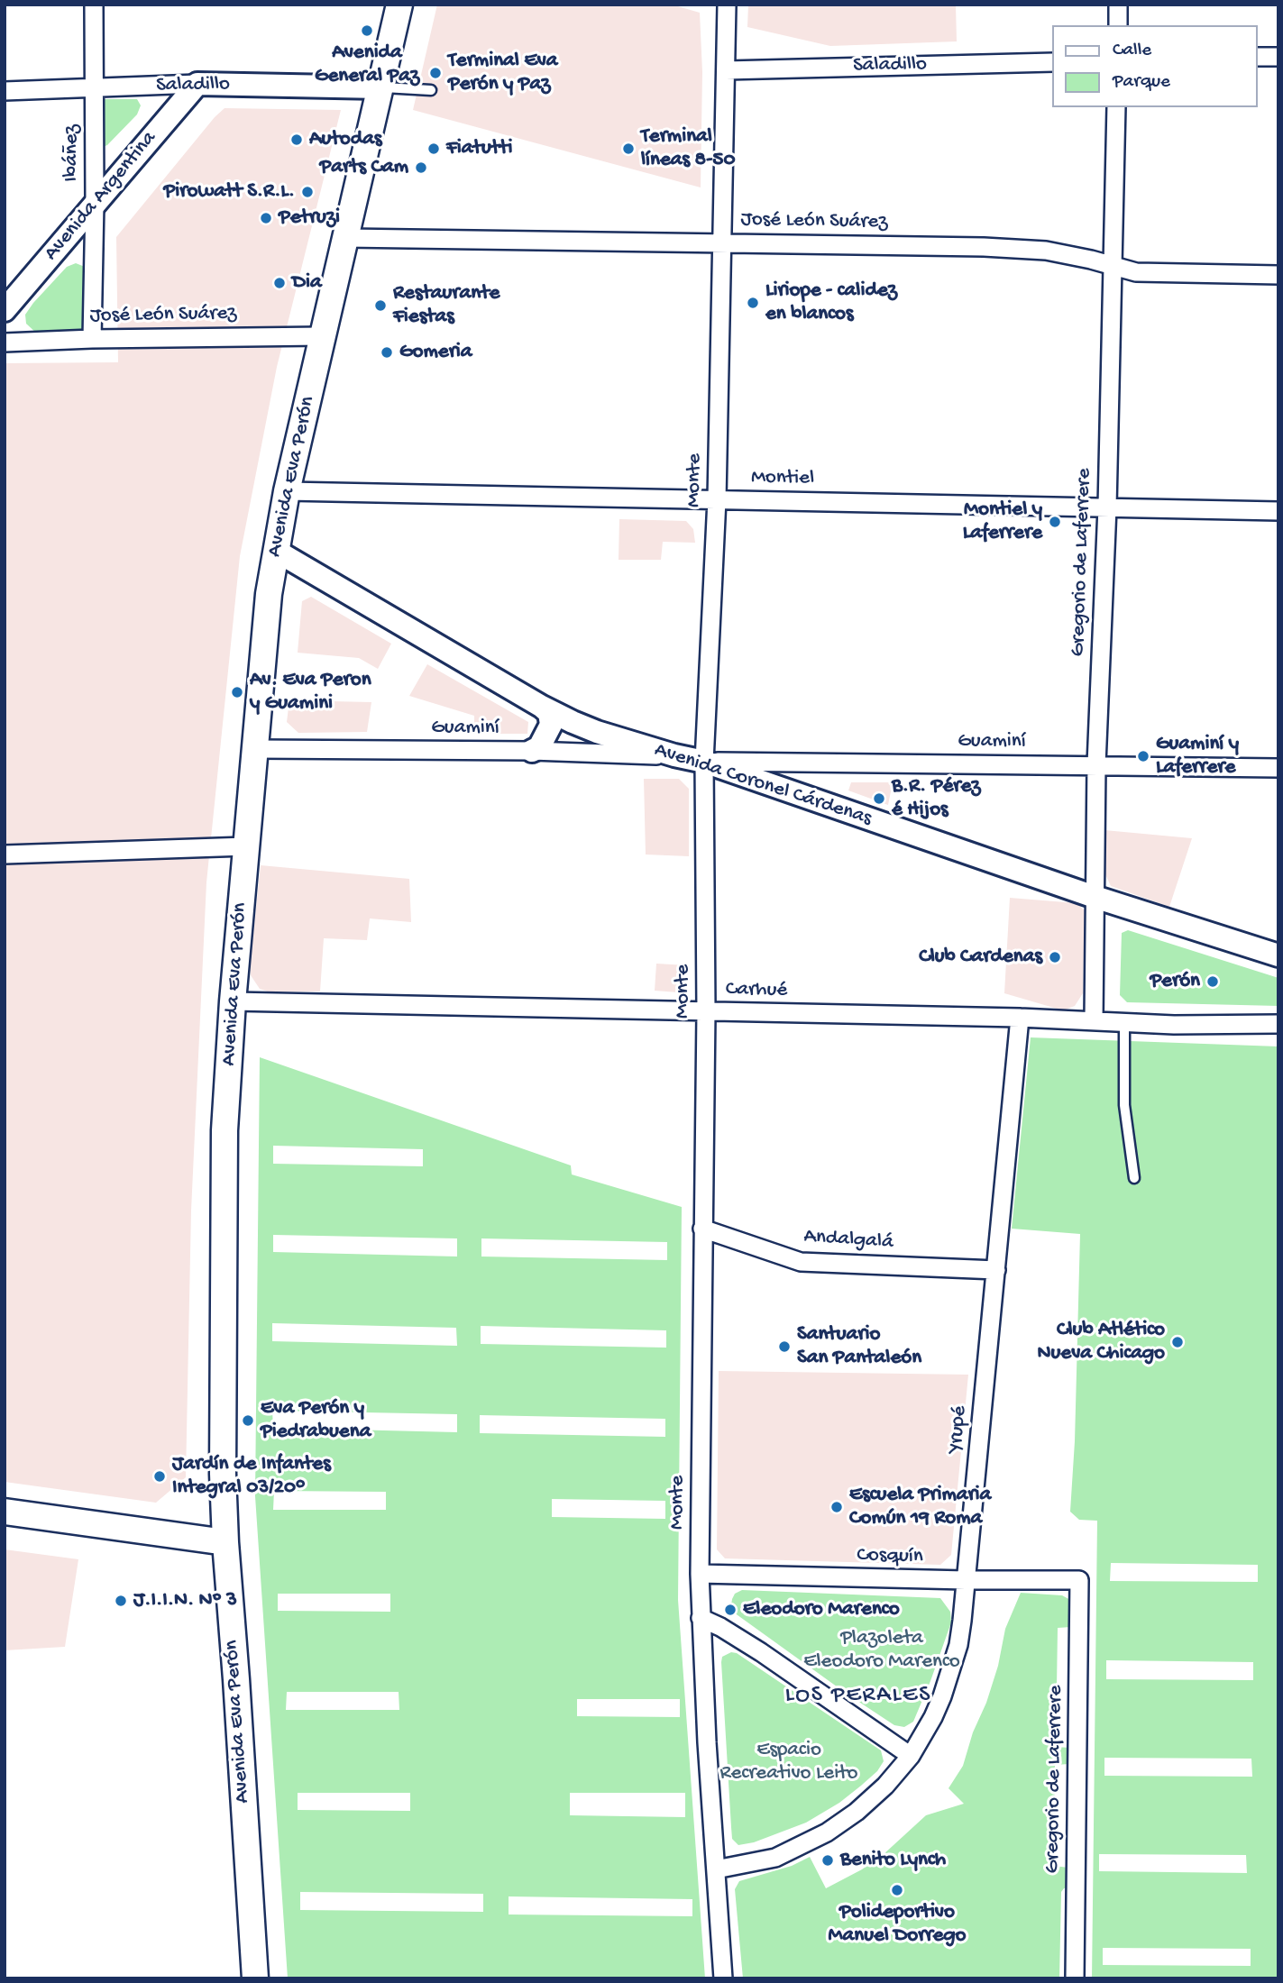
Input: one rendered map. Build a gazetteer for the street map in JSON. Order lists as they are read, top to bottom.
{
  "streets": {
    "main road": ["Avenida Eva Perón"],
    "street": [
      "Saladillo",
      "Ibáñez",
      "Avenida Argentina",
      "José León Suárez",
      "Montiel",
      "Monte",
      "Gregorio de Laferrere",
      "Guaminí",
      "Avenida Coronel Cárdenas",
      "Carhué",
      "Andalgalá",
      "Yrupé",
      "Cosquín"
    ]
  },
  "crossings": [
    ["Saladillo", "Ibáñez"],
    ["Saladillo", "Avenida Argentina"],
    ["Saladillo", "Avenida Eva Perón"],
    ["Saladillo", "Monte"],
    ["Ibáñez", "Avenida Argentina"],
    ["Ibáñez", "José León Suárez"],
    ["José León Suárez", "Avenida Eva Perón"],
    ["José León Suárez", "Monte"],
    ["José León Suárez", "Gregorio de Laferrere"],
    ["Avenida Eva Perón", "Montiel"],
    ["Avenida Eva Perón", "Guaminí"],
    ["Avenida Eva Perón", "Avenida Coronel Cárdenas"],
    ["Avenida Eva Perón", "Carhué"],
    ["Montiel", "Monte"],
    ["Montiel", "Gregorio de Laferrere"],
    ["Monte", "Guaminí"],
    ["Monte", "Avenida Coronel Cárdenas"],
    ["Monte", "Carhué"],
    ["Monte", "Andalgalá"],
    ["Monte", "Yrupé"],
    ["Monte", "Cosquín"],
    ["Gregorio de Laferrere", "Guaminí"],
    ["Gregorio de Laferrere", "Avenida Coronel Cárdenas"],
    ["Gregorio de Laferrere", "Carhué"],
    ["Gregorio de Laferrere", "Cosquín"],
    ["Guaminí", "Avenida Coronel Cárdenas"],
    ["Carhué", "Yrupé"],
    ["Andalgalá", "Yrupé"],
    ["Yrupé", "Cosquín"]
  ],
  "districts": ["LOS PERALES"],
  "parks": ["Plazoleta Eleodoro Marenco", "Espacio Recreativo Leito"],
  "places": [
    "Avenida General Paz",
    "Terminal Eva Perón y Paz",
    "Autodas",
    "Fiatutti",
    "Terminal líneas 8-50",
    "Parts Cam",
    "Pirowatt S.R.L.",
    "Petruzi",
    "Dia",
    "Liriope - calidez en blancos",
    "Restaurante Fiestas",
    "Gomeria",
    "Montiel y Laferrere",
    "Av. Eva Peron y Guamini",
    "Guaminí y Laferrere",
    "B.R. Pérez é Hijos",
    "Club Cardenas",
    "Perón",
    "Club Atlético Nueva Chicago",
    "Santuario San Pantaleón",
    "Eva Perón y Piedrabuena",
    "Jardín de Infantes Integral 03/20°",
    "Escuela Primaria Común 19 Roma",
    "J.I.I.N. Nº 3",
    "Eleodoro Marenco",
    "Benito Lynch",
    "Polideportivo Manuel Dorrego"
  ],
  "legend": ["Calle", "Parque"]
}
